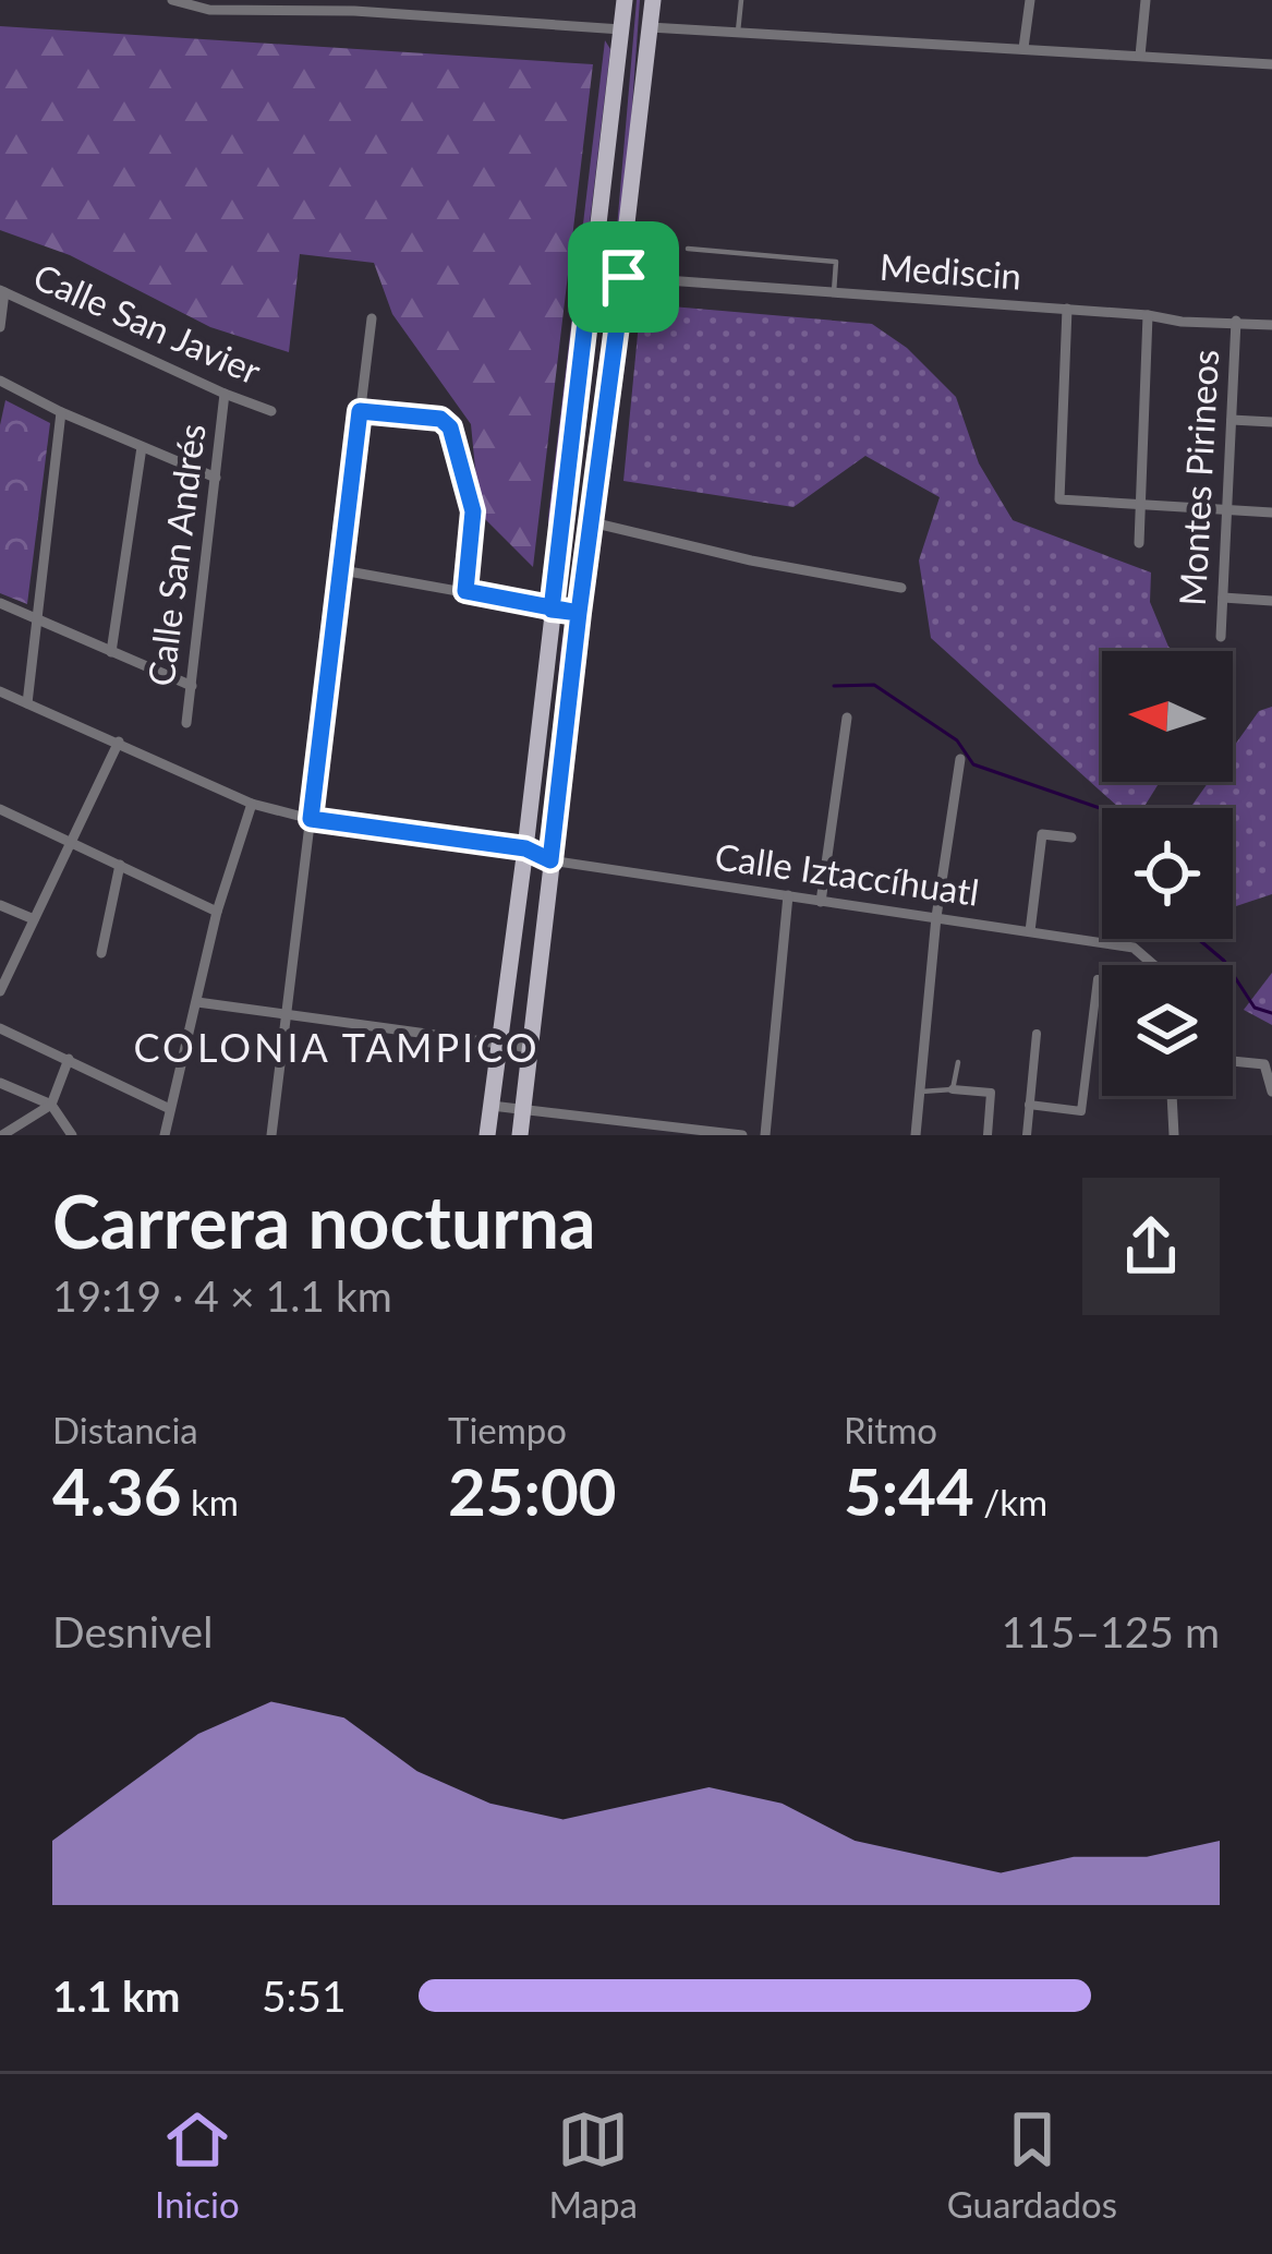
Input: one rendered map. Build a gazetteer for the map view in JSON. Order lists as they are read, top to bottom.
{
  "streets": {
    "street": [
      "Mediscin",
      "Calle San Javier",
      "Montes Pirineos",
      "Calle San Andrés",
      "Calle Iztaccíhuatl"
    ]
  },
  "crossings": [
    ["Mediscin", "Montes Pirineos"],
    ["Calle San Javier", "Calle San Andrés"]
  ],
  "districts": ["COLONIA TAMPICO"],
  "north": "left",
  "page": {
    "heading": ["Carrera nocturna", "19:19 · 4 × 1.1 km"],
    "stats": [
      ["Distancia", "4.36 km"],
      ["Tiempo", "25:00"],
      ["Ritmo", "5:44 /km"]
    ],
    "chart": ["Desnivel", "115–125 m"],
    "list": [
      {
        "name": "1.1 km",
        "note": "5:51"
      }
    ],
    "tabs": ["Inicio", "Mapa", "Guardados"]
  }
}
